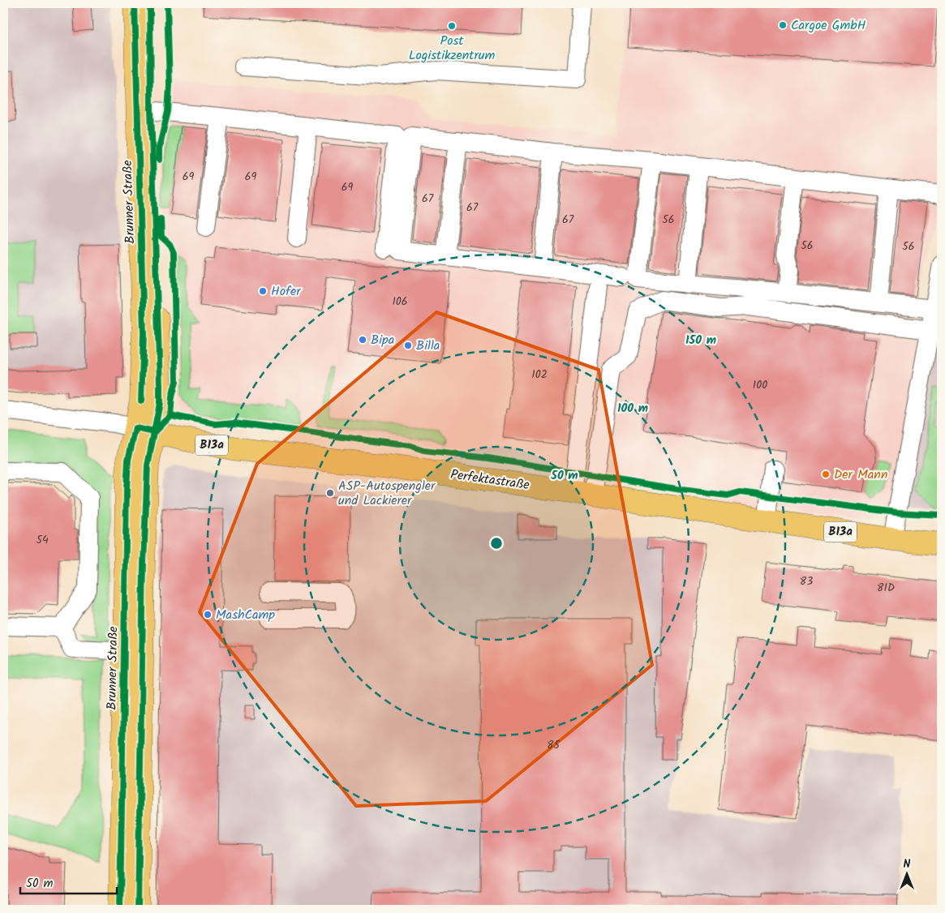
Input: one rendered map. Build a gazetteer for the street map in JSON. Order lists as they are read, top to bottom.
{
  "streets": {
    "main road": ["Brunner Straße", "B13a", "Perfektastraße"]
  },
  "crossings": [
    ["Brunner Straße", "Perfektastraße"]
  ],
  "places": [
    "Cargoe GmbH",
    "Post Logistikzentrum",
    "Hofer",
    "Bipa",
    "Billa",
    "Der Mann",
    "ASP-Autospengler und Lackierer",
    "MashCamp"
  ],
  "house_numbers": [
    "69",
    "69",
    "69",
    "67",
    "67",
    "67",
    "56",
    "56",
    "56",
    "106",
    "102",
    "100",
    "54",
    "83",
    "81D",
    "85"
  ],
  "scale_bar": "50 m",
  "north": "top",
  "rings": ["150 m", "100 m", "50 m"]
}
